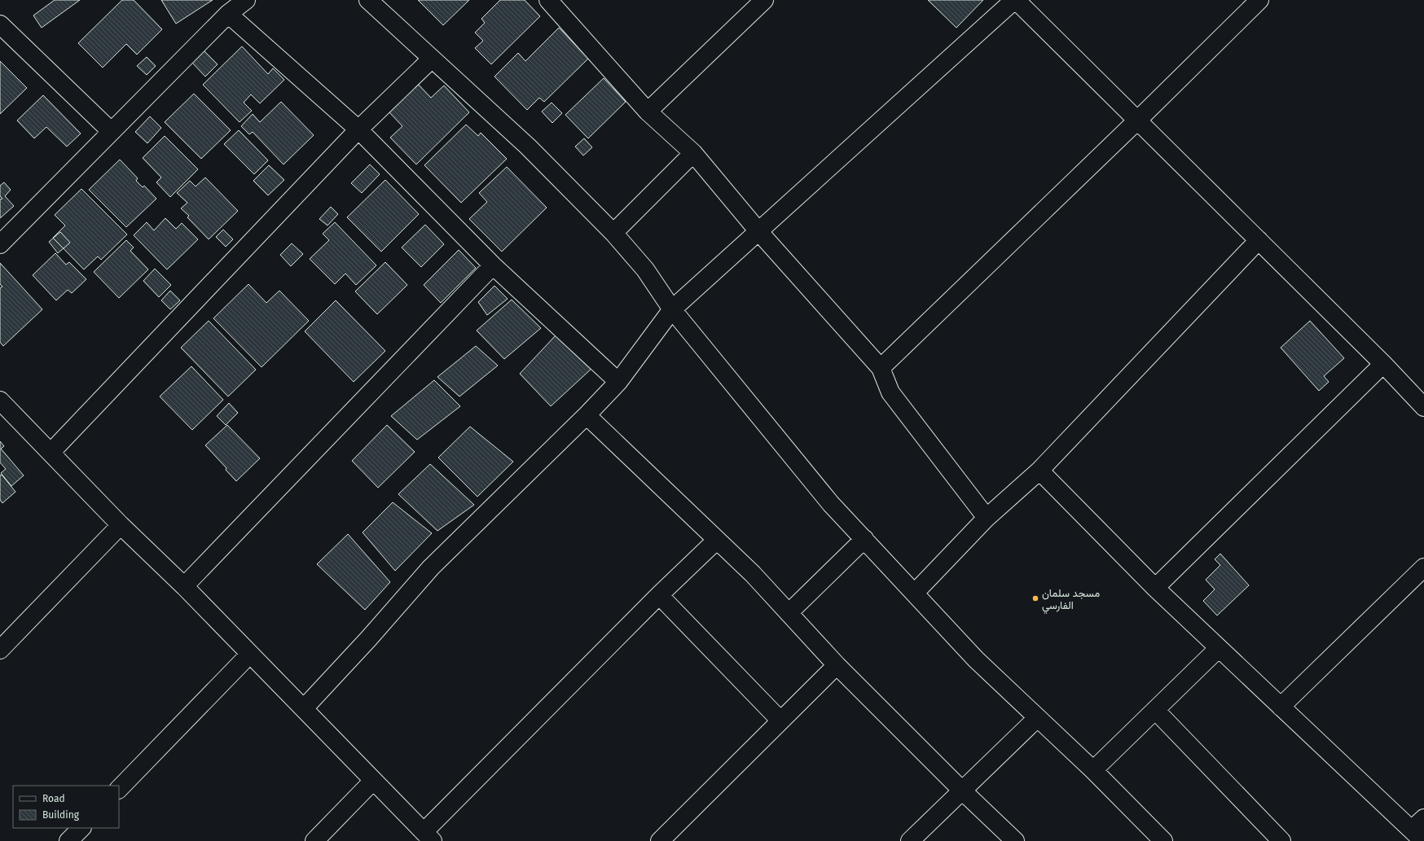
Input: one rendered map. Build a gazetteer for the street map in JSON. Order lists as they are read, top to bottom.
{
  "places": ["مسجد سلمان الفارسي"],
  "legend": ["Road", "Building"]
}
